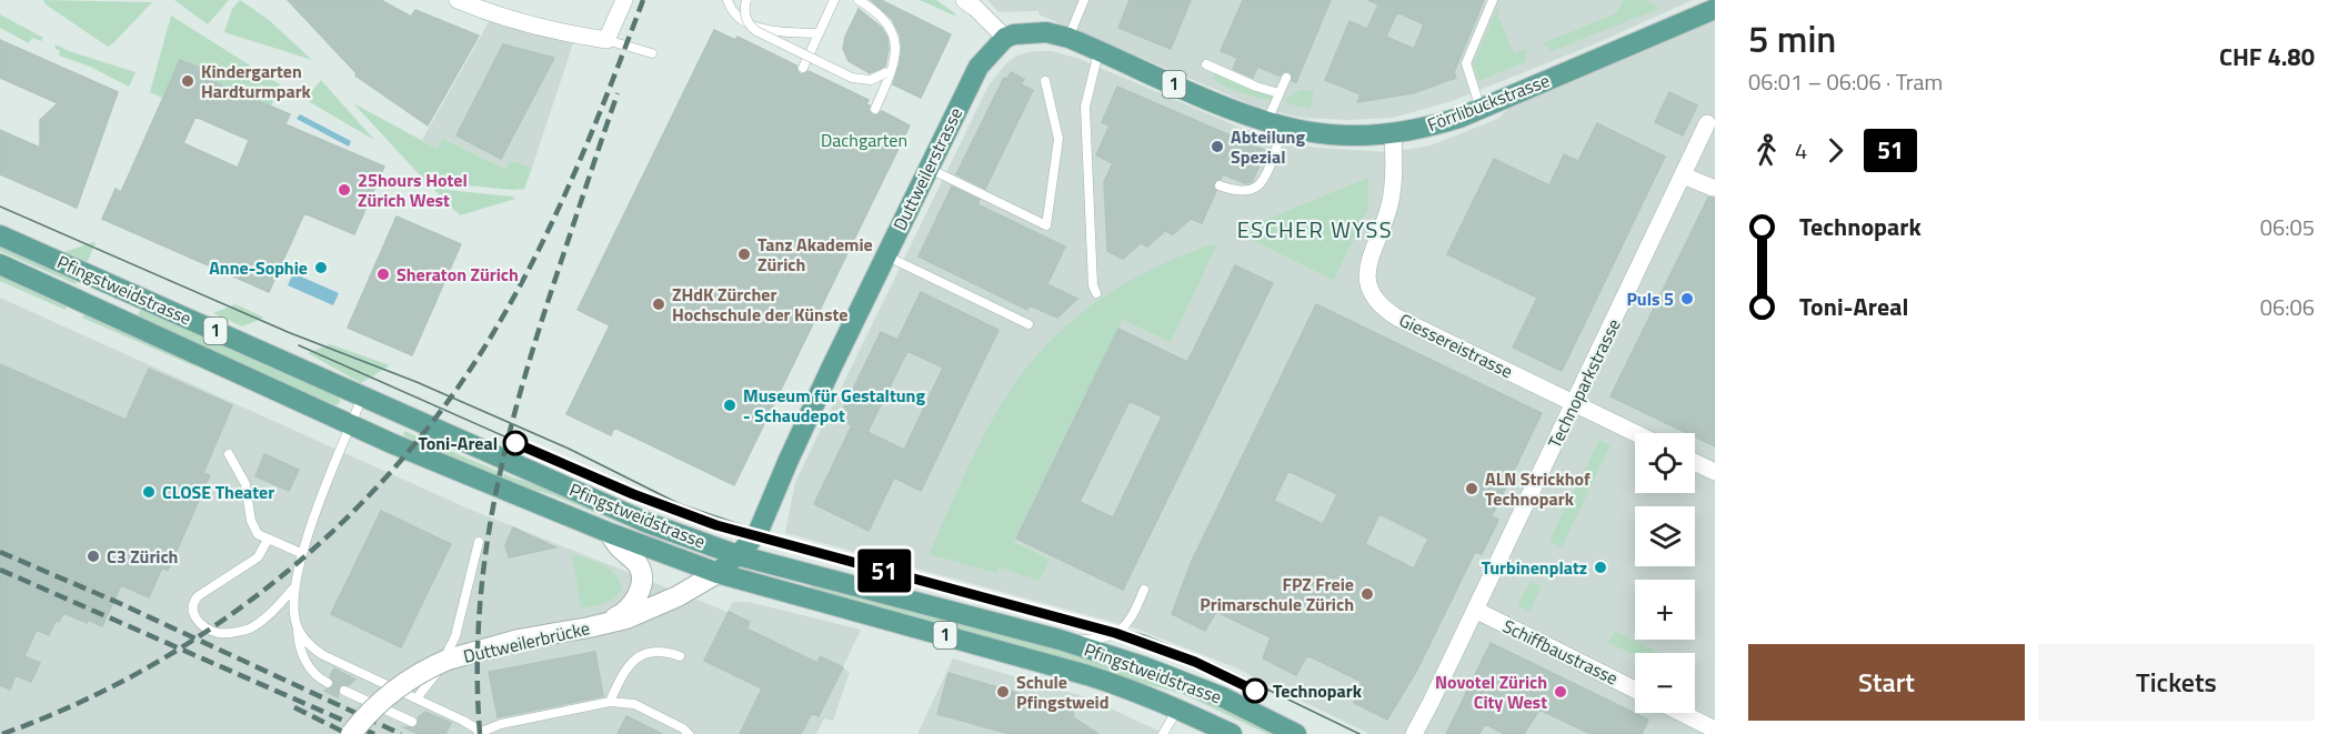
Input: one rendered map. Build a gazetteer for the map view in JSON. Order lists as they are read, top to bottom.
{
  "streets": {
    "main road": [
      "1",
      "Förrlibuckstrasse",
      "Duttweilerstrasse",
      "Pfingstweidstrasse"
    ],
    "street": [
      "Giessereistrasse",
      "Technoparkstrasse",
      "Duttweilerbrücke",
      "Schiffbaustrasse"
    ]
  },
  "crossings": [
    ["Förrlibuckstrasse", "Duttweilerstrasse"],
    ["Förrlibuckstrasse", "Giessereistrasse"],
    ["Duttweilerstrasse", "Pfingstweidstrasse"],
    ["Duttweilerstrasse", "Duttweilerbrücke"],
    ["Pfingstweidstrasse", "Duttweilerbrücke"],
    ["Giessereistrasse", "Technoparkstrasse"],
    ["Technoparkstrasse", "Schiffbaustrasse"]
  ],
  "districts": ["ESCHER WYSS"],
  "parks": ["Dachgarten"],
  "places": [
    "Kindergarten Hardturmpark",
    "Abteilung Spezial",
    "25hours Hotel Zürich West",
    "Tanz Akademie Zürich",
    "Anne-Sophie",
    "Sheraton Zürich",
    "Puls 5",
    "ZHdK Zürcher Hochschule der Künste",
    "Museum für Gestaltung - Schaudepot",
    "Toni-Areal",
    "ALN Strickhof Technopark",
    "CLOSE Theater",
    "C3 Zürich",
    "Turbinenplatz",
    "FPZ Freie Primarschule Zürich",
    "Technopark",
    "Schule Pfingstweid",
    "Novotel Zürich City West"
  ],
  "lines": ["tram line 51"],
  "page": {
    "on_map": "51",
    "heading": ["5 min", "06:01 – 06:06 · Tram", "CHF 4.80"],
    "legs": ["4", "51"],
    "list": [
      {
        "name": "Technopark",
        "value": "06:05"
      },
      {
        "name": "Toni-Areal",
        "value": "06:06"
      }
    ],
    "map_buttons": ["+", "−"],
    "buttons": ["Start", "Tickets"]
  }
}
